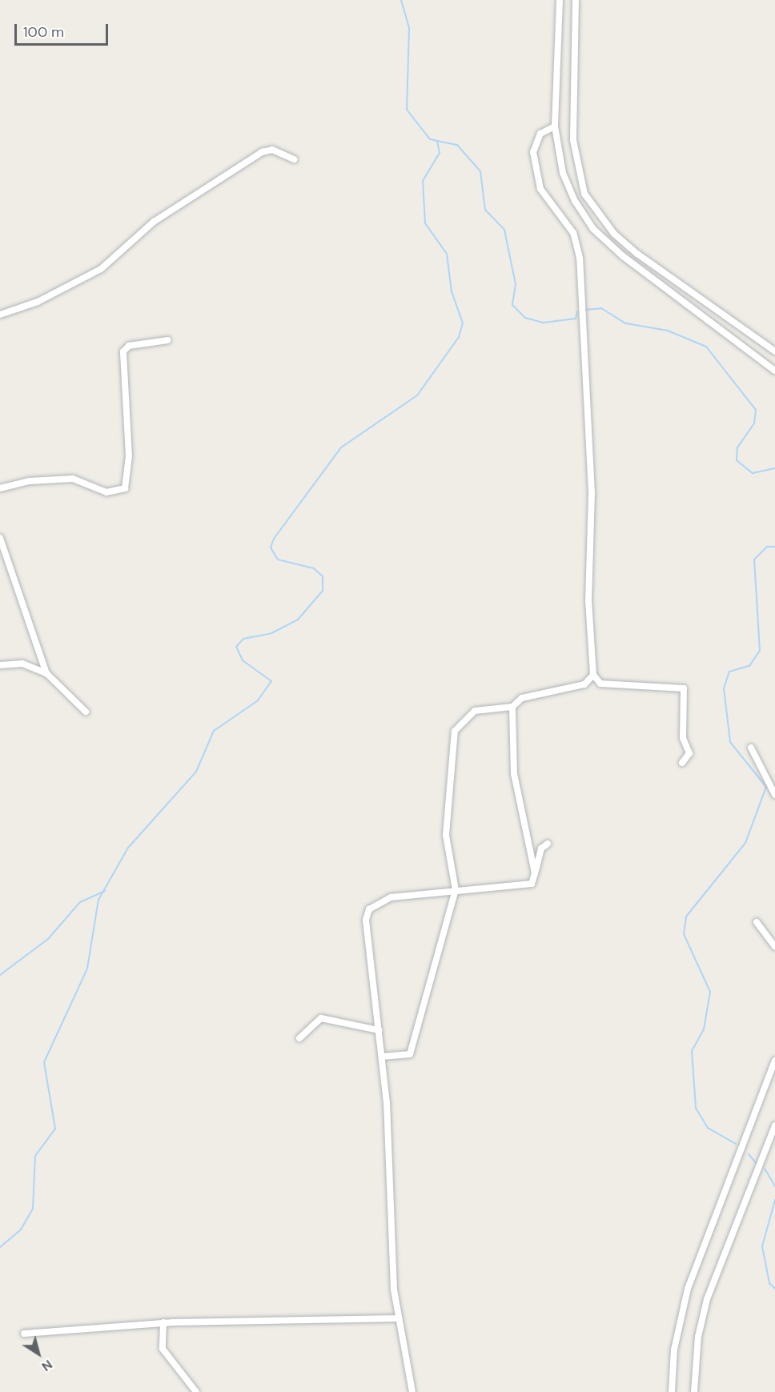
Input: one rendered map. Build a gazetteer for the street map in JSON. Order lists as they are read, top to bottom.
{
  "scale_bar": "100 m",
  "north": "bottom right"
}
